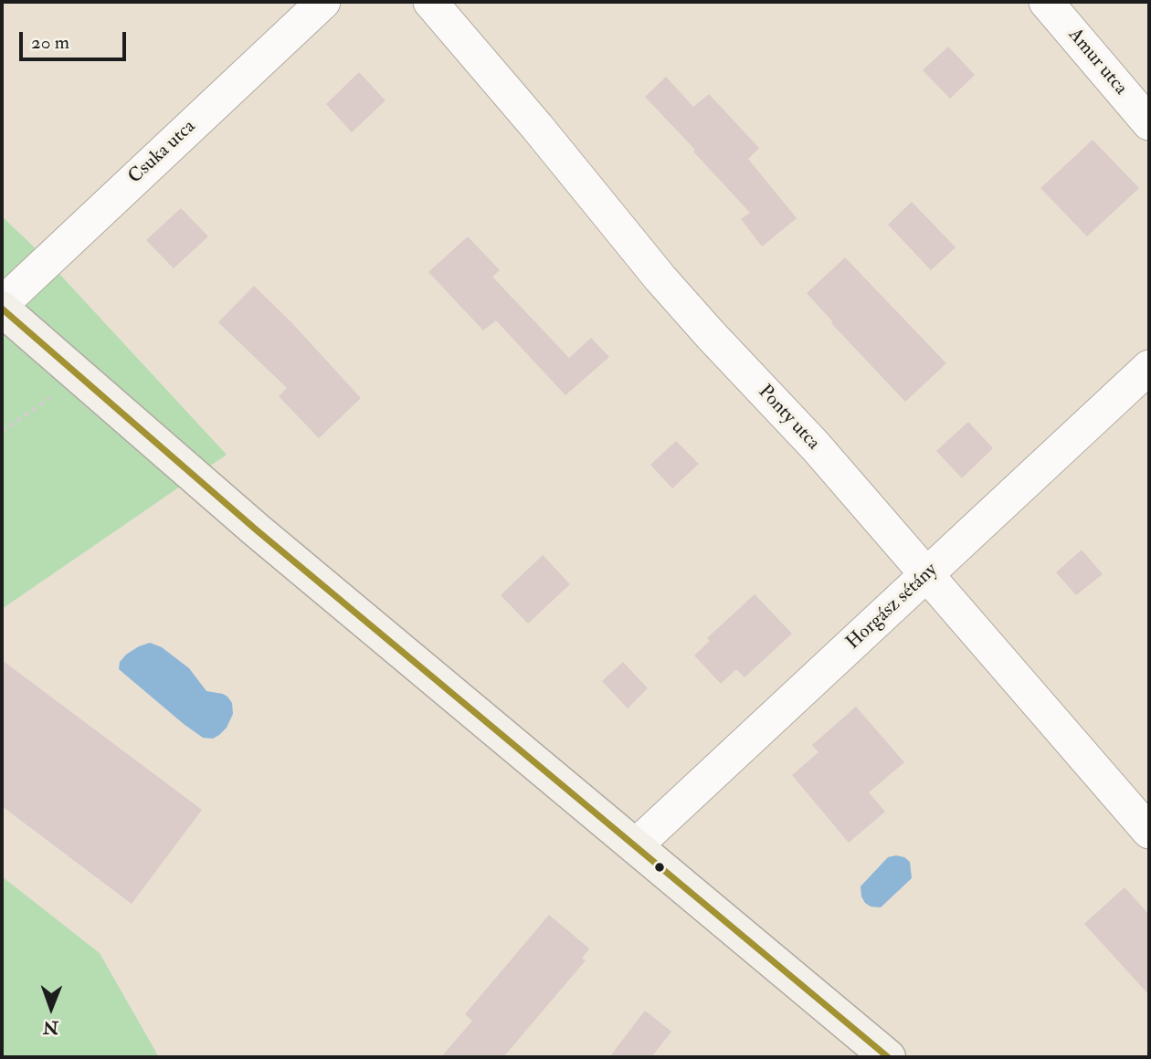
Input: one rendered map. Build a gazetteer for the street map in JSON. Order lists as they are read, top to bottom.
{
  "streets": {
    "street": [
      "Amur utca",
      "Csuka utca",
      "Ponty utca",
      "Horgász sétány"
    ]
  },
  "crossings": [
    ["Ponty utca", "Horgász sétány"]
  ],
  "scale_bar": "20 m",
  "north": "bottom"
}
